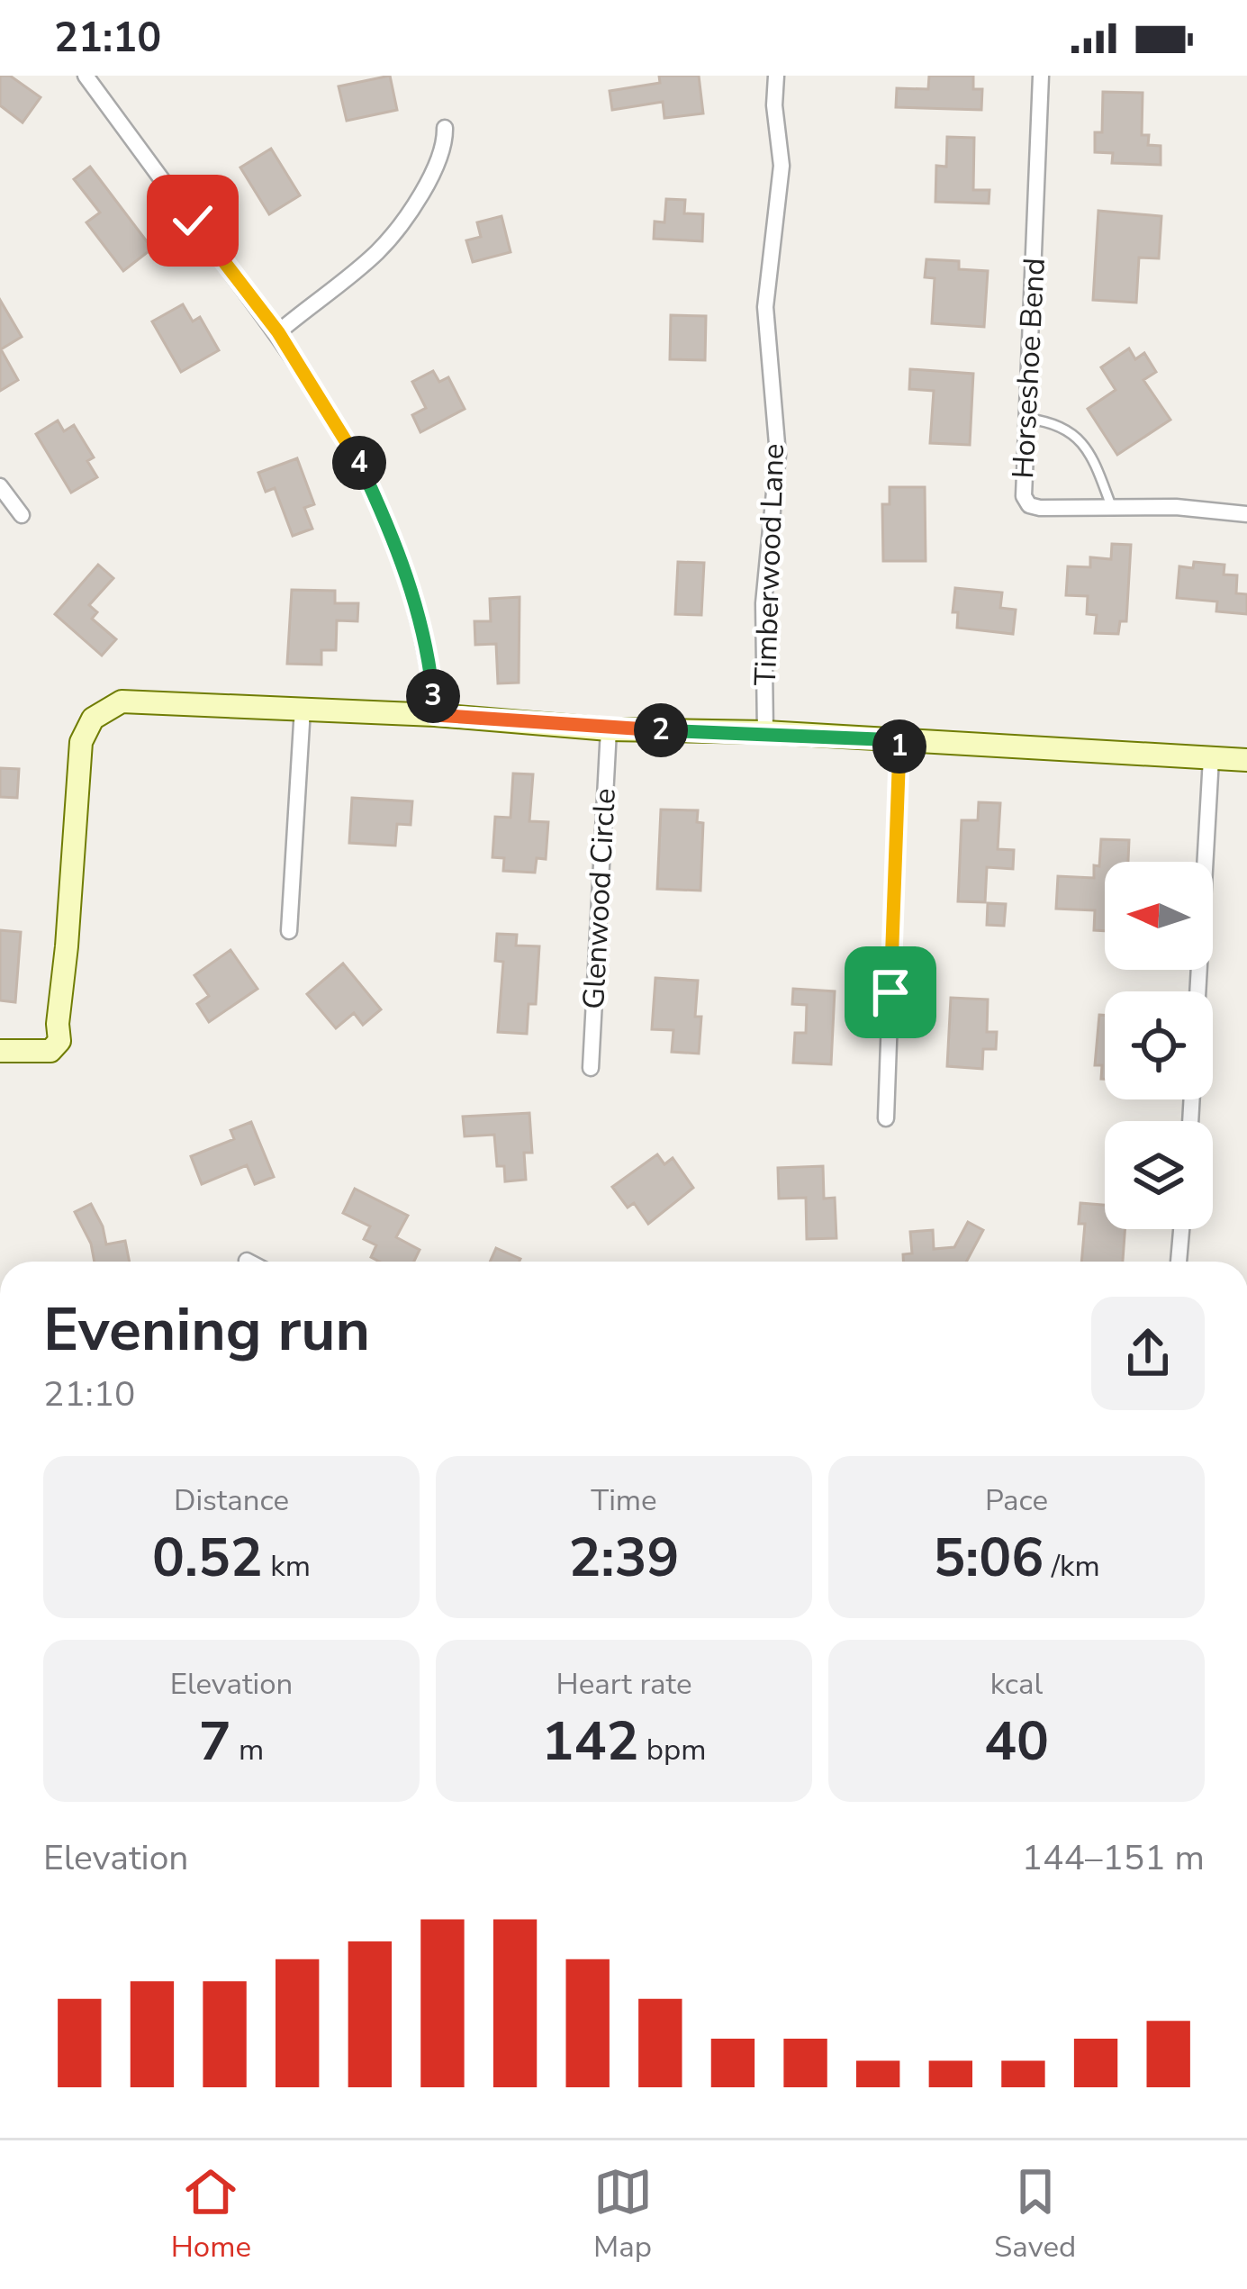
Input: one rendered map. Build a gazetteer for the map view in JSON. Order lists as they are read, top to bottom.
{
  "streets": {
    "street": ["Horseshoe Bend", "Timberwood Lane", "Glenwood Circle"]
  },
  "north": "left",
  "page": {
    "status": "21:10",
    "pins": [
      "4",
      "3",
      "2",
      "1"
    ],
    "heading": ["Evening run", "21:10"],
    "stats": [
      ["Distance", "0.52 km"],
      ["Time", "2:39"],
      ["Pace", "5:06 /km"],
      ["Elevation", "7 m"],
      ["Heart rate", "142 bpm"],
      ["kcal", "40"]
    ],
    "chart": ["Elevation", "144–151 m"],
    "tabs": ["Home", "Map", "Saved"]
  }
}
